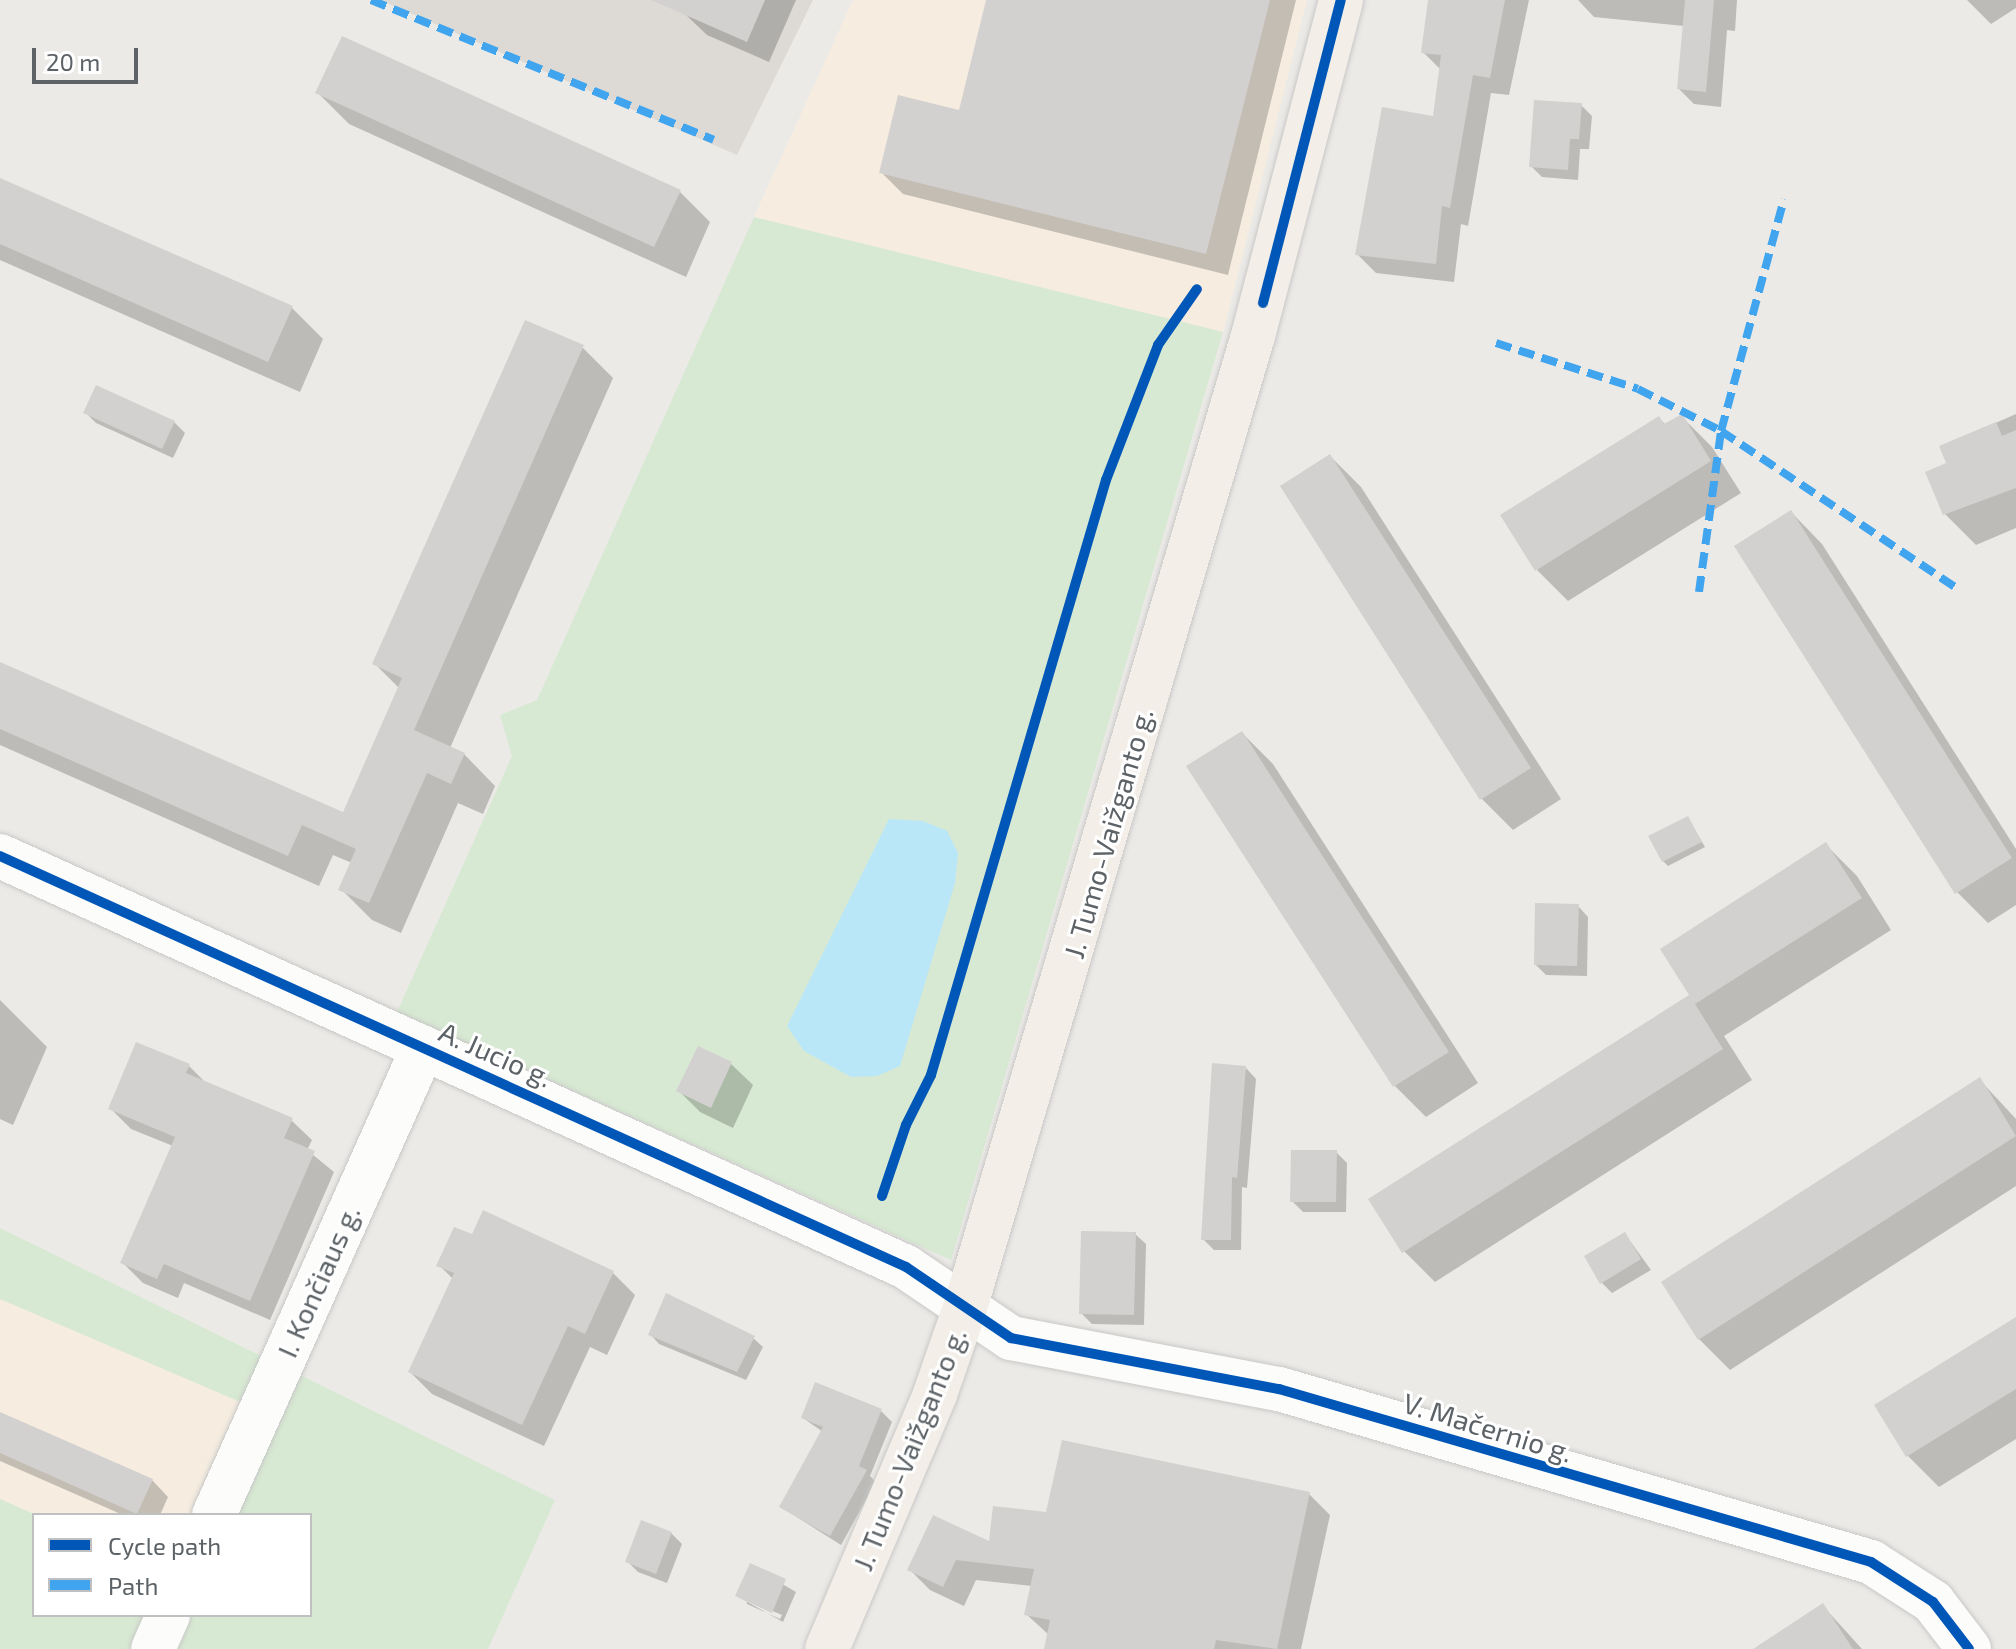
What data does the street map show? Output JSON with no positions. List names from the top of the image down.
{
  "streets": {
    "main road": ["J. Tumo-Vaižganto g."],
    "street": ["A. Jucio g.", "I. Končiaus g.", "V. Mačernio g."]
  },
  "crossings": [
    ["J. Tumo-Vaižganto g.", "A. Jucio g."],
    ["J. Tumo-Vaižganto g.", "V. Mačernio g."],
    ["A. Jucio g.", "I. Končiaus g."],
    ["A. Jucio g.", "V. Mačernio g."]
  ],
  "legend": ["Cycle path", "Path"],
  "scale_bar": "20 m"
}
